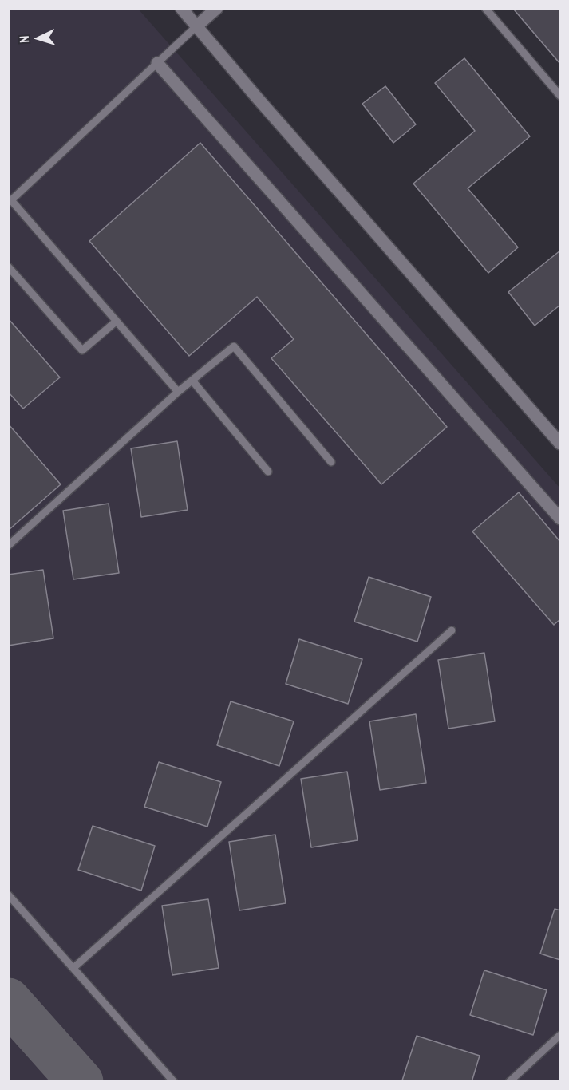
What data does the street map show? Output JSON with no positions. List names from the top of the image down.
{
  "north": "left"
}
